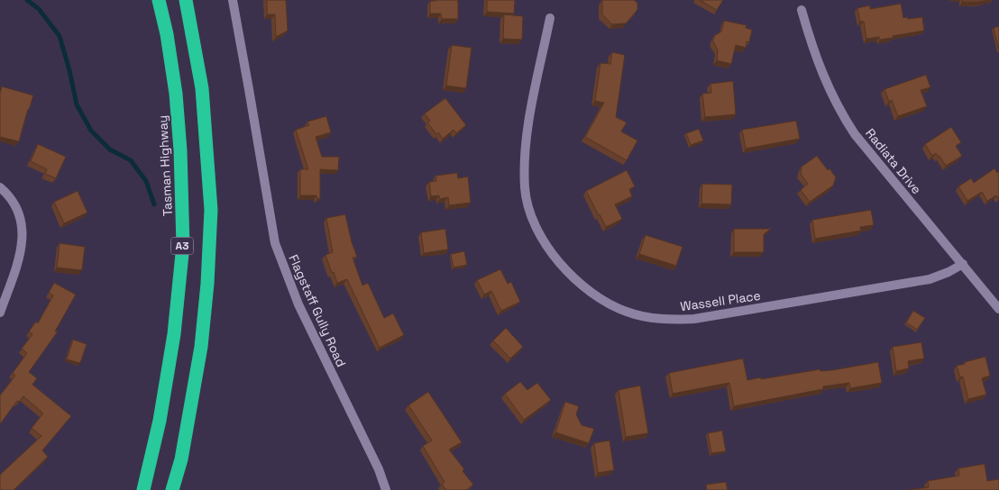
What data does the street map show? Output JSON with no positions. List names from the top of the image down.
{
  "streets": {
    "highway": ["Tasman Highway", "A3"],
    "street": ["Radiata Drive", "Wassell Place", "Flagstaff Gully Road"]
  },
  "crossings": [
    ["Radiata Drive", "Wassell Place"]
  ]
}
